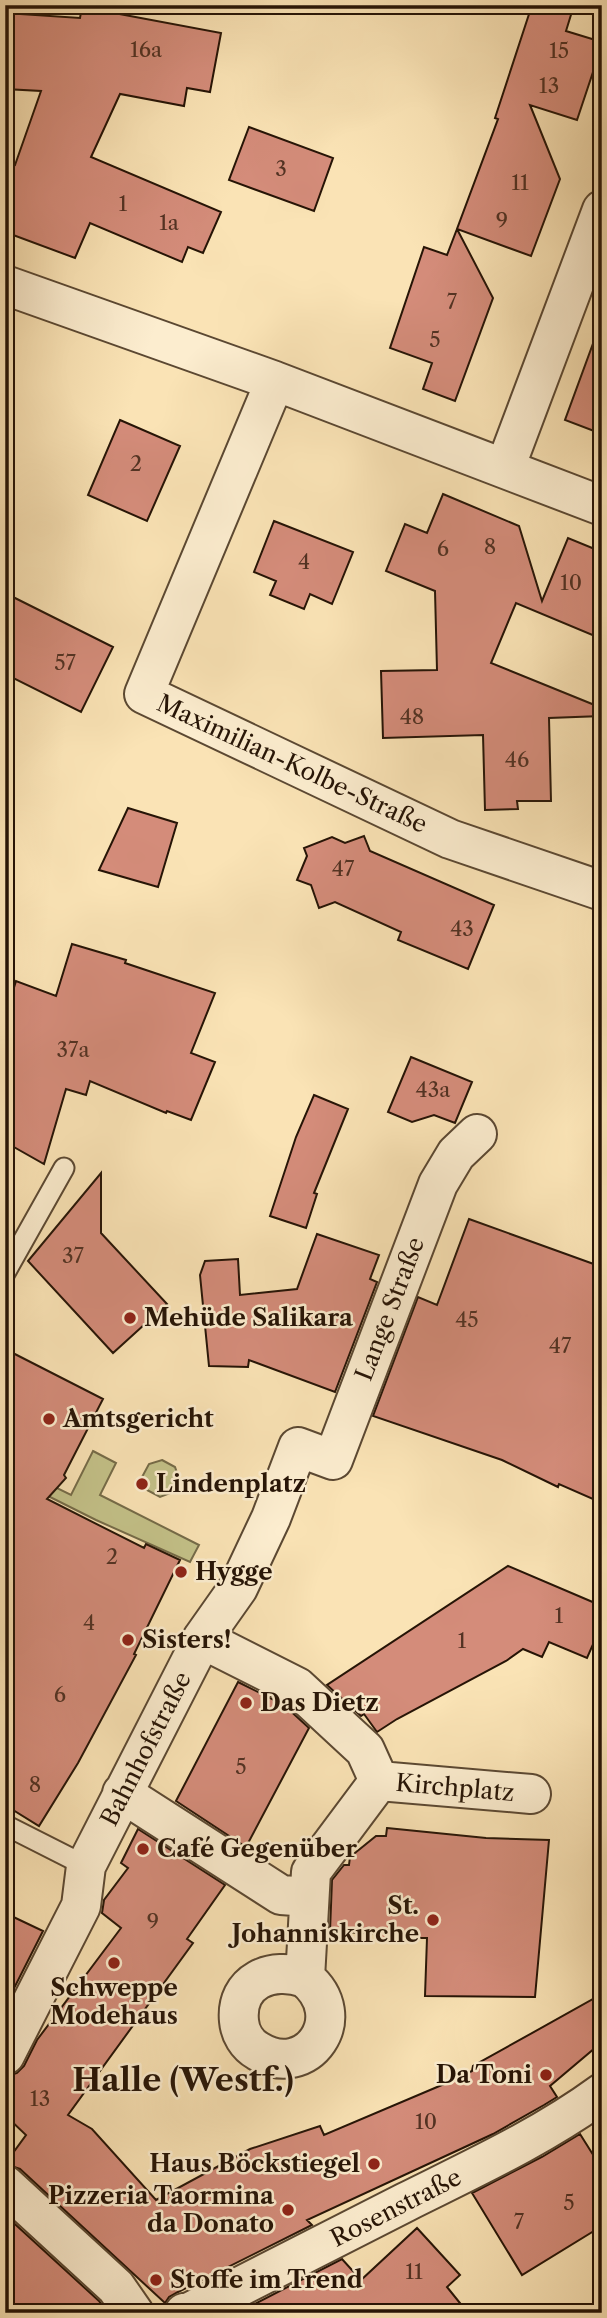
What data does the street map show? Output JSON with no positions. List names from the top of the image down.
{
  "streets": {
    "street": [
      "Maximilian-Kolbe-Straße",
      "Lange Straße",
      "Bahnhofstraße",
      "Kirchplatz",
      "Rosenstraße"
    ]
  },
  "crossings": [
    ["Lange Straße", "Bahnhofstraße"],
    ["Bahnhofstraße", "Kirchplatz"]
  ],
  "districts": ["Halle (Westf.)"],
  "places": [
    "Mehüde Salikara",
    "Amtsgericht",
    "Lindenplatz",
    "Hygge",
    "Sisters!",
    "Das Dietz",
    "Café Gegenüber",
    "St. Johanniskirche",
    "Schweppe Modehaus",
    "Da Toni",
    "Haus Böckstiegel",
    "Pizzeria Taormina da Donato",
    "Stoffe im Trend"
  ],
  "house_numbers": [
    "16a",
    "15",
    "13",
    "3",
    "11",
    "1",
    "9",
    "1a",
    "7",
    "5",
    "2",
    "8",
    "6",
    "4",
    "10",
    "57",
    "48",
    "46",
    "47",
    "43",
    "37a",
    "43a",
    "37",
    "45",
    "47",
    "2",
    "1",
    "4",
    "1",
    "6",
    "5",
    "8",
    "9",
    "13",
    "10",
    "5",
    "7",
    "11"
  ]
}
